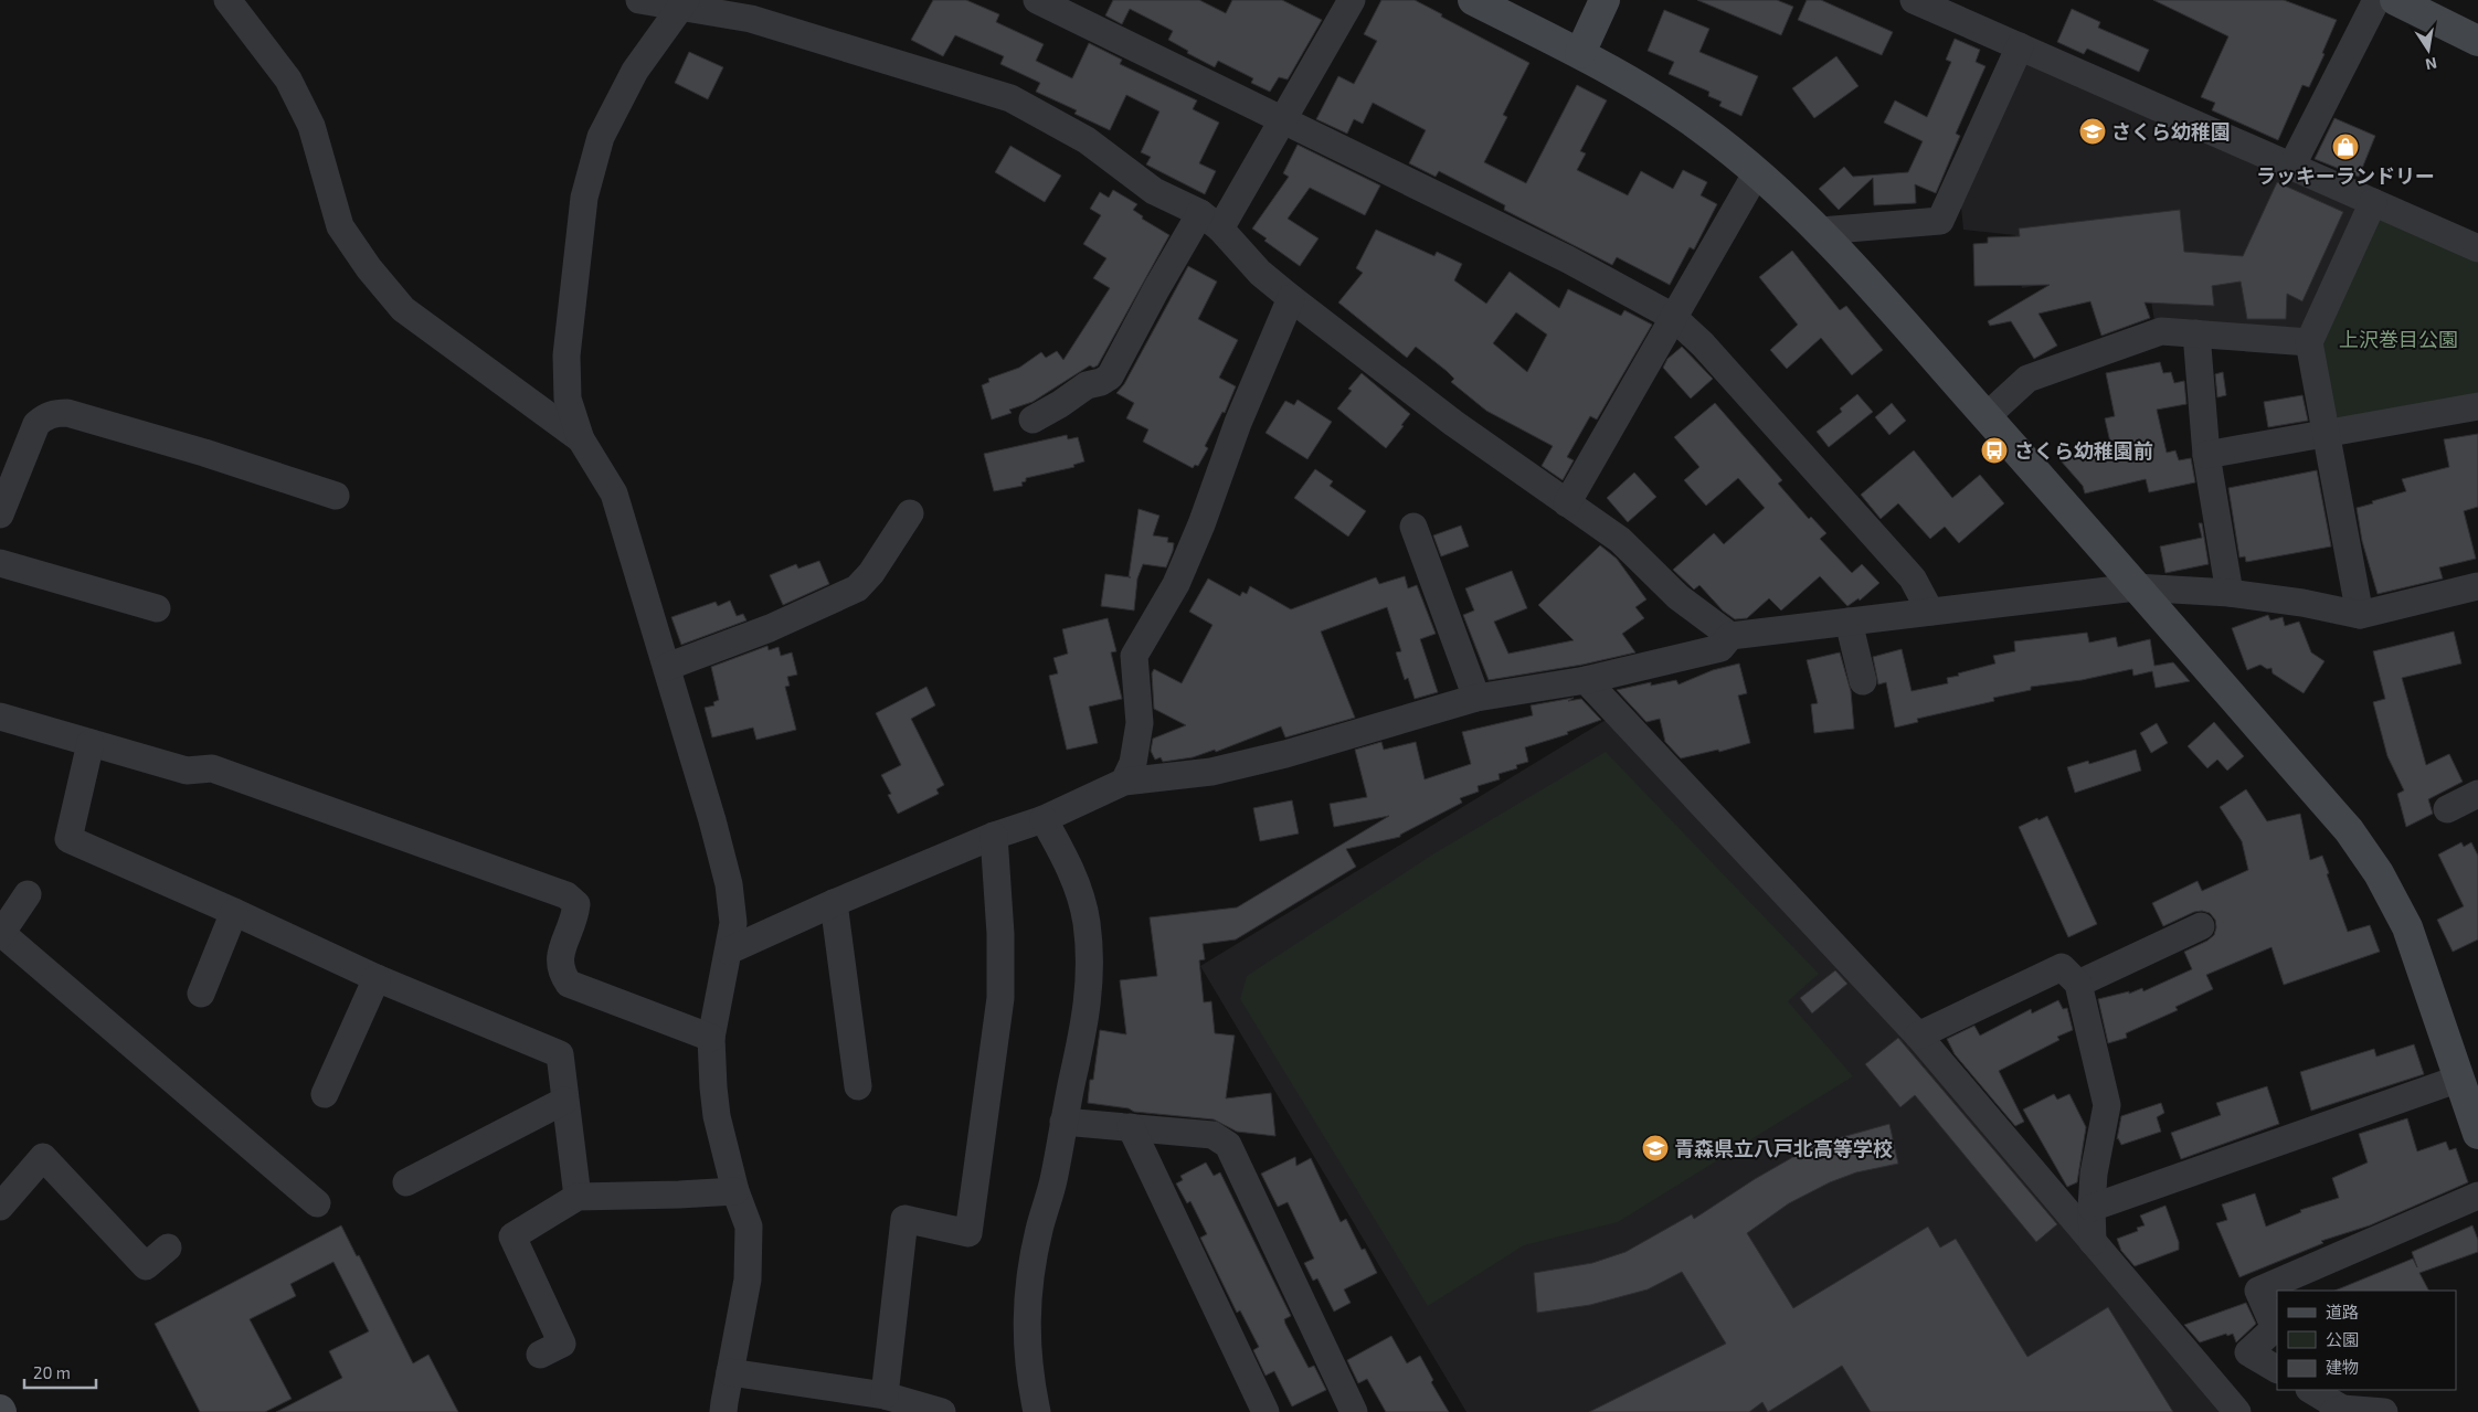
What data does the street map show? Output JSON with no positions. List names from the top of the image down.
{
  "parks": ["上沢巻目公園"],
  "places": {
    "school or university": ["さくら幼稚園", "青森県立八戸北高等学校"],
    "shop": ["ラッキーランドリー"],
    "bus stop": ["さくら幼稚園前"]
  },
  "legend": ["道路", "公園", "建物"],
  "scale_bar": "20 m",
  "north": "bottom"
}
